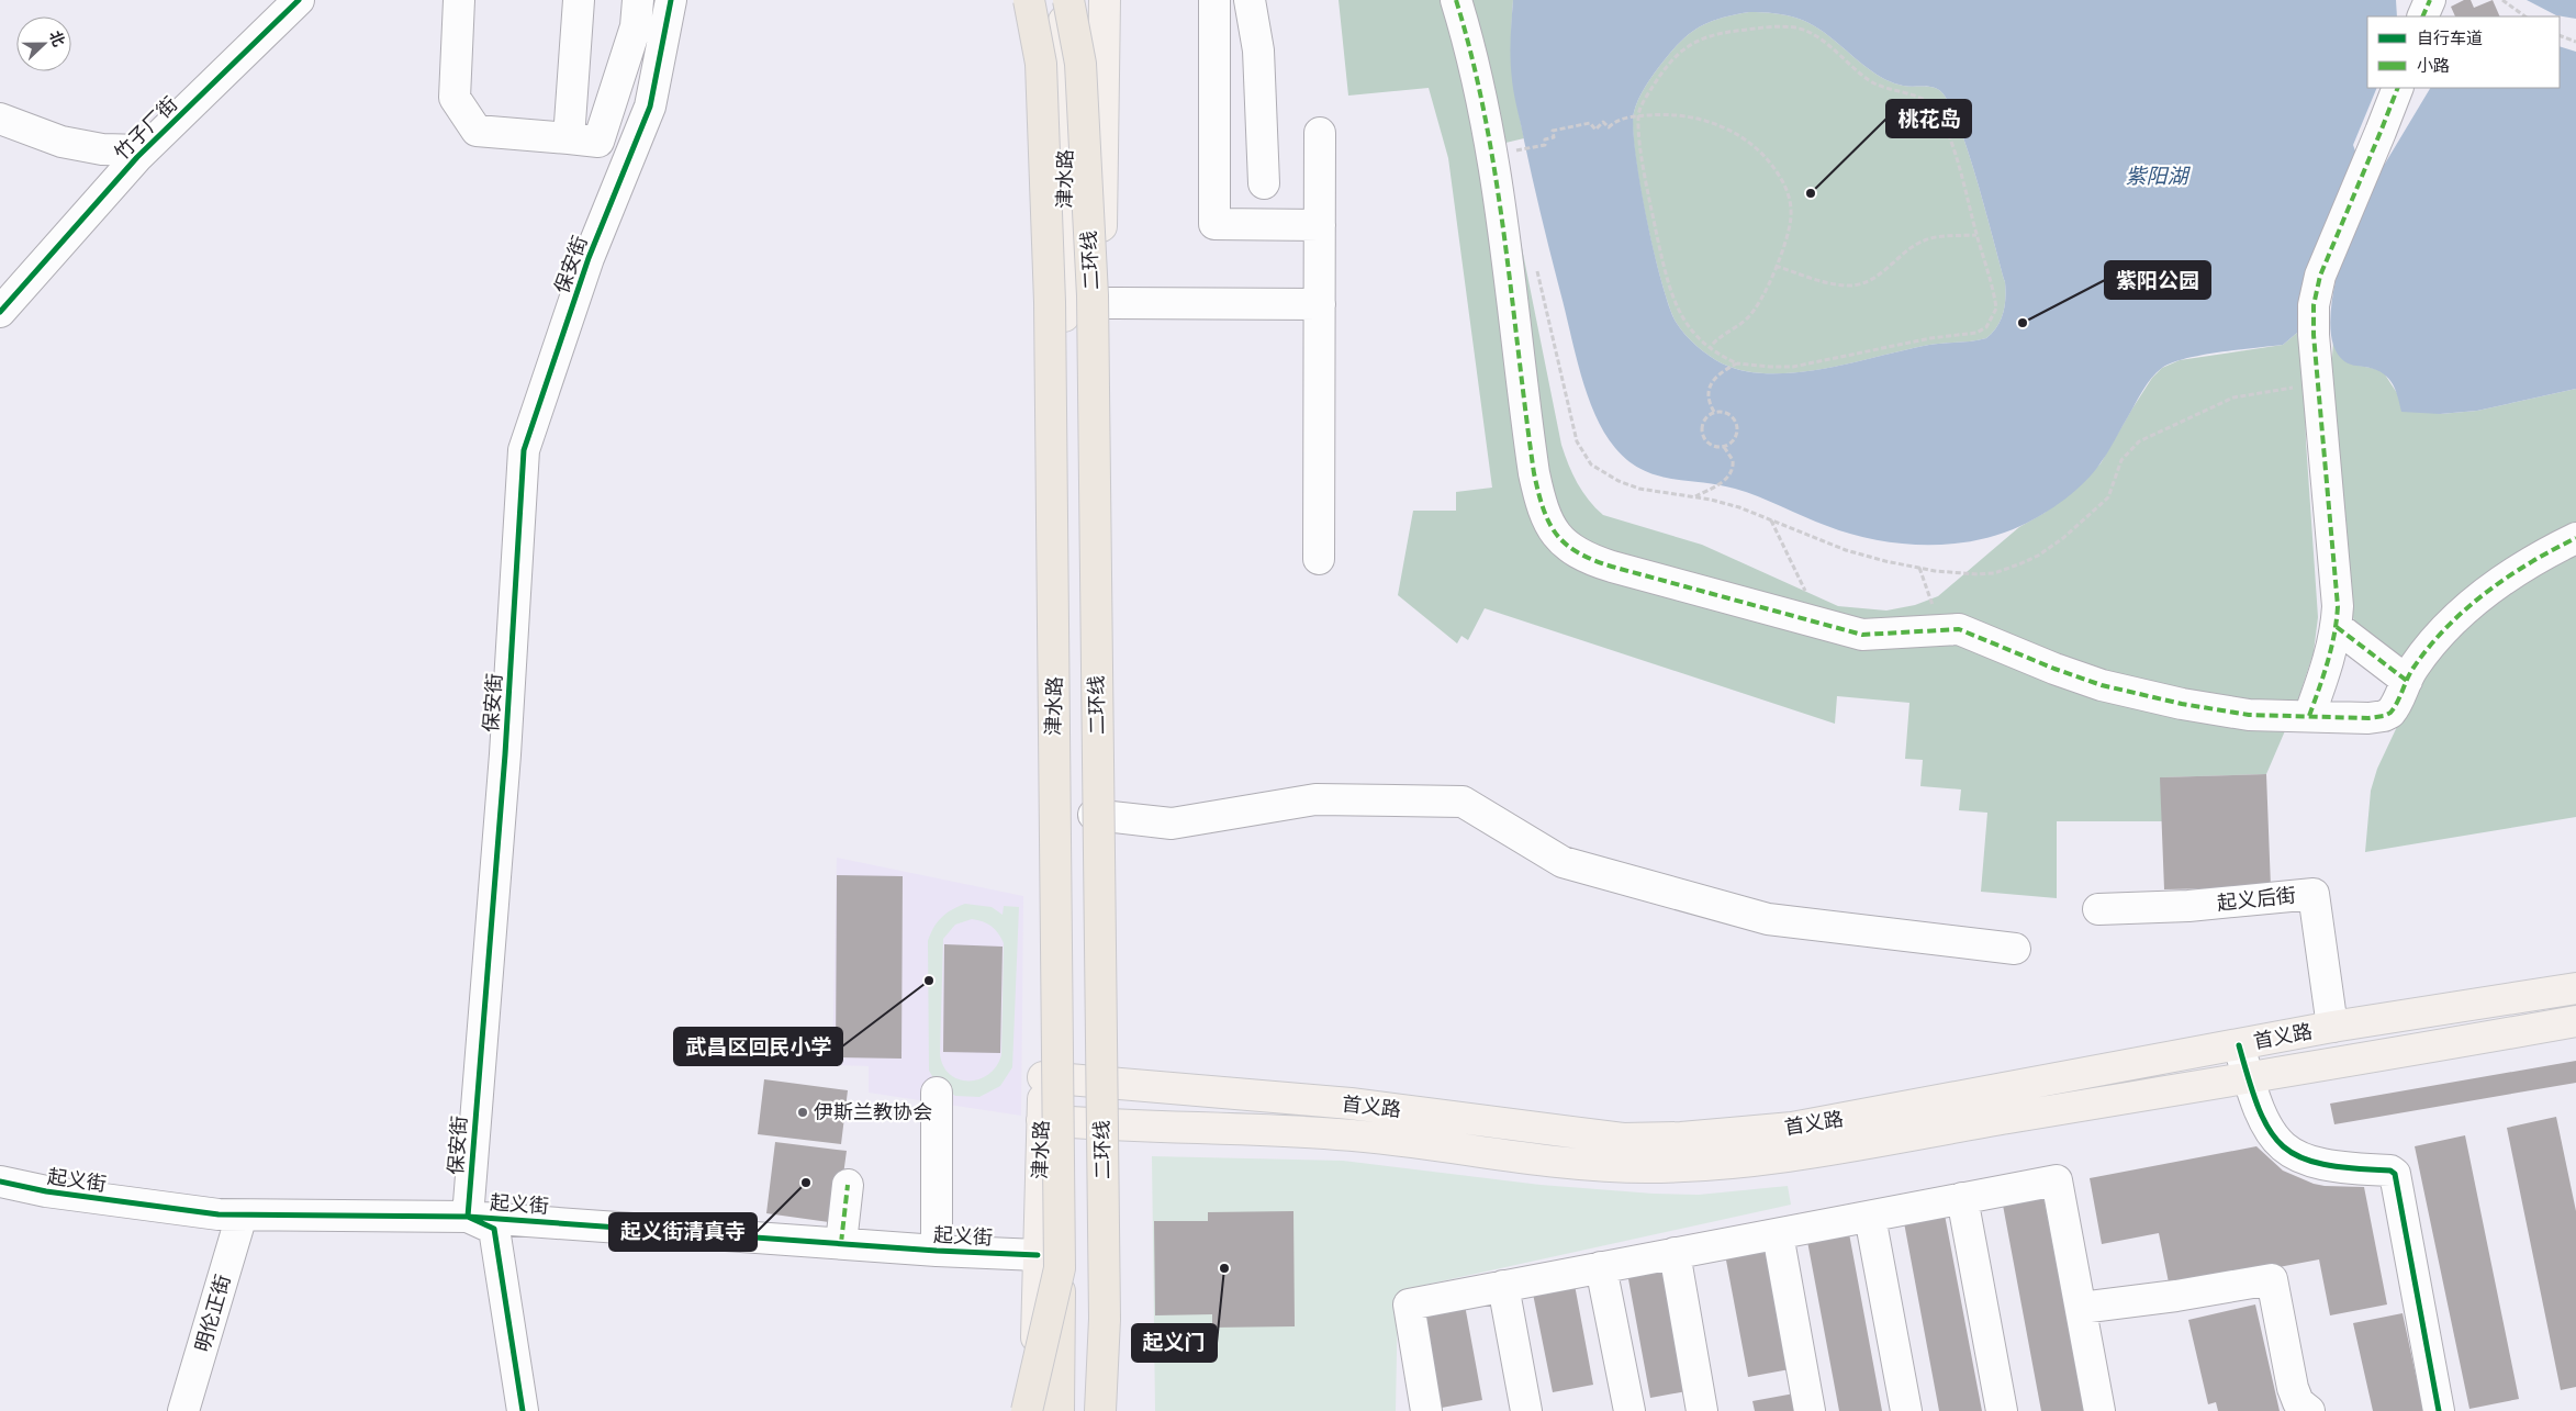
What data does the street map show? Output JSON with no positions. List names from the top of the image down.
{
  "streets": {
    "highway": ["二环线"],
    "main road": ["津水路", "首义路"],
    "street": [
      "竹子厂街",
      "保安街",
      "起义后街",
      "起义街",
      "明伦正街"
    ]
  },
  "crossings": [
    ["津水路", "首义路"],
    ["津水路", "起义街"],
    ["保安街", "起义街"],
    ["起义后街", "首义路"],
    ["起义街", "明伦正街"]
  ],
  "water": ["紫阳湖"],
  "places": [
    "桃花岛",
    "紫阳公园",
    "武昌区回民小学",
    "伊斯兰教协会",
    "起义街清真寺",
    "起义门"
  ],
  "legend": ["自行车道", "小路"],
  "north": "right"
}
